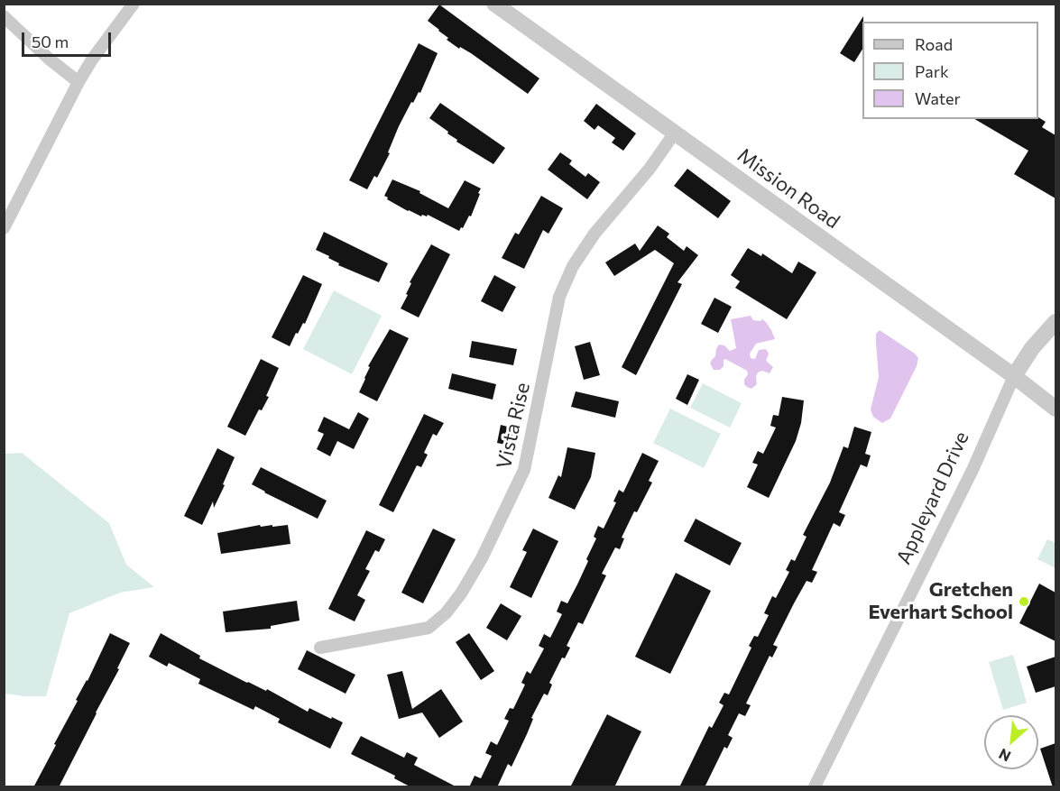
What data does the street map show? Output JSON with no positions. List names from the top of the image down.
{
  "streets": {
    "street": ["Mission Road", "Vista Rise", "Appleyard Drive"]
  },
  "crossings": [
    ["Mission Road", "Vista Rise"],
    ["Mission Road", "Appleyard Drive"]
  ],
  "places": ["Gretchen Everhart School"],
  "legend": ["Road", "Park", "Water"],
  "scale_bar": "50 m",
  "north": "bottom left"
}
